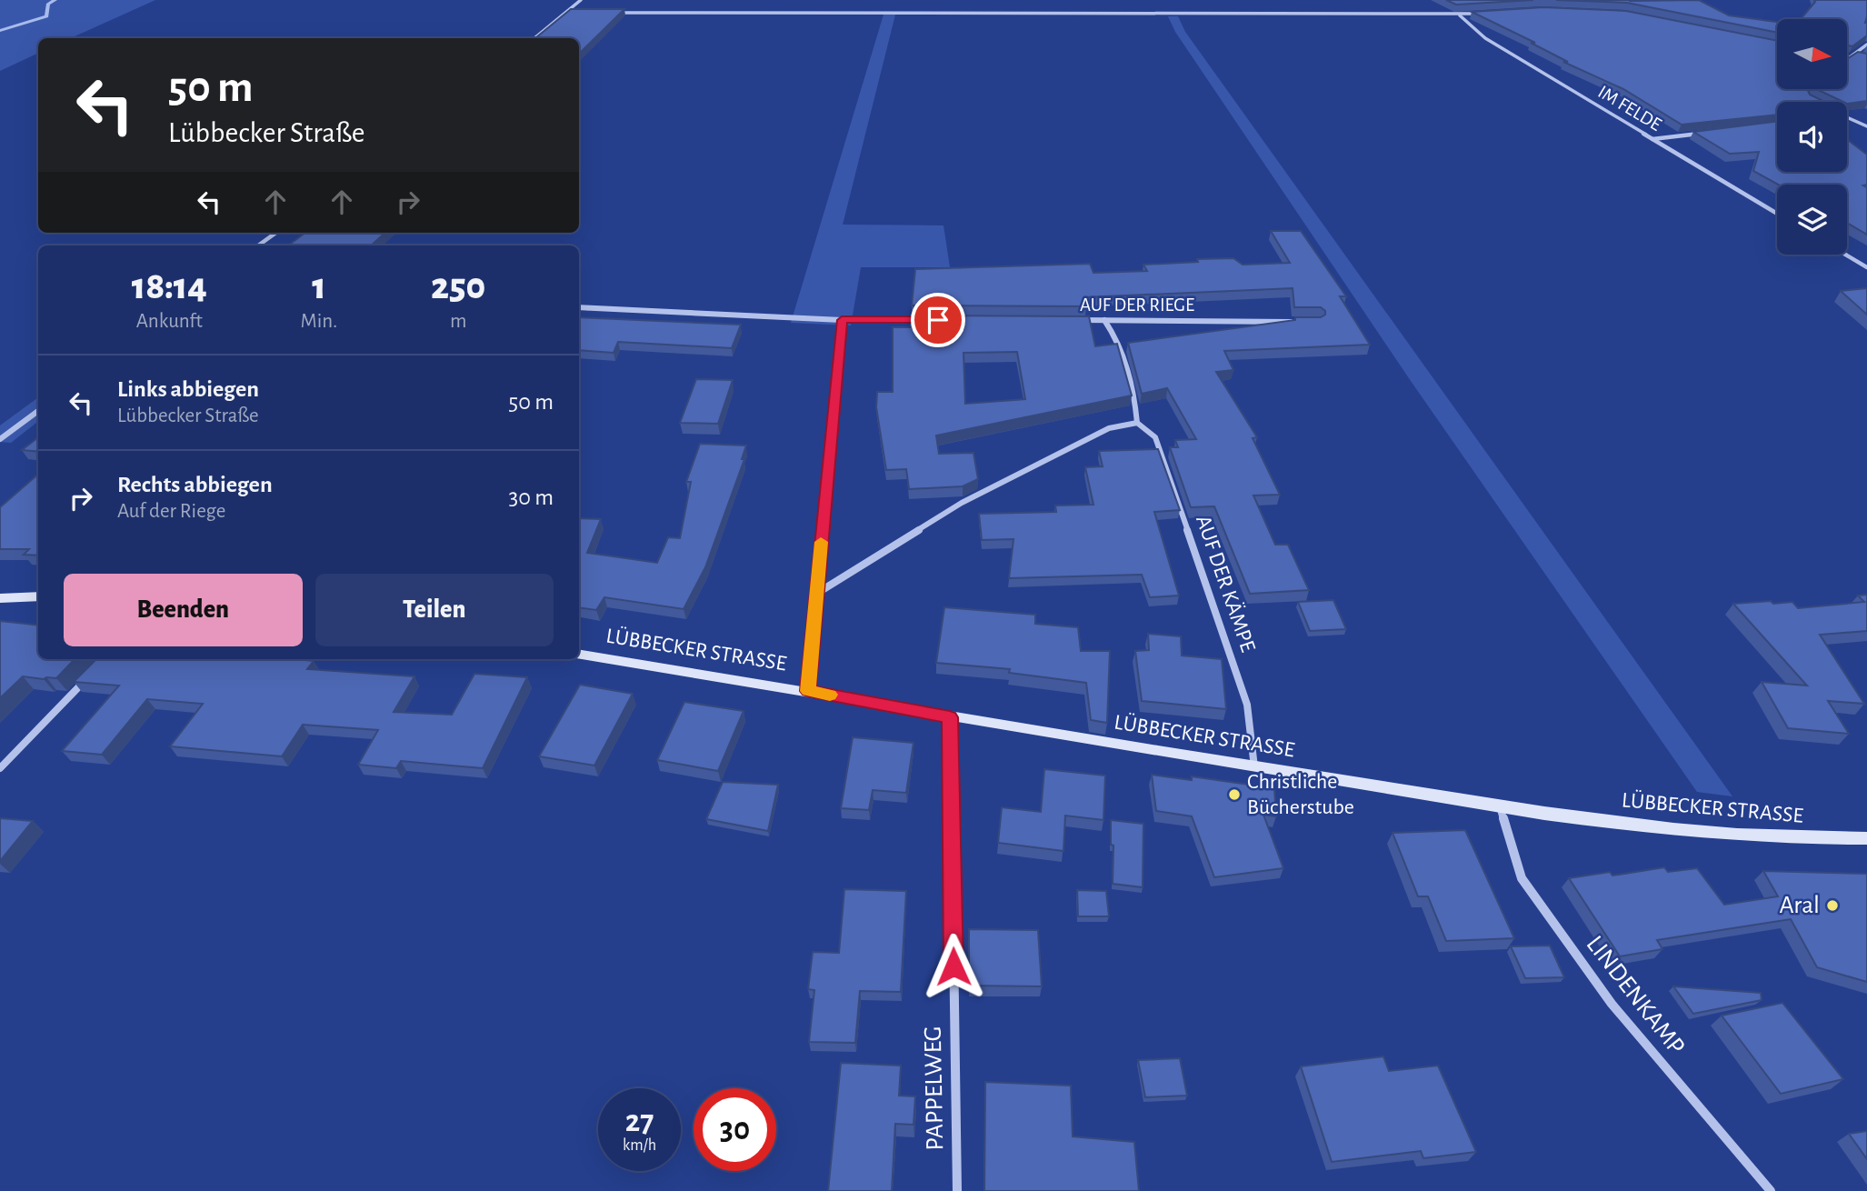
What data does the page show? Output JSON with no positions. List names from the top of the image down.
{
  "streets": {
    "main road": ["LÜBBECKER STRASSE"],
    "street": [
      "IM FELDE",
      "AUF DER RIEGE",
      "AUF DER KÄMPE",
      "LINDENKAMP",
      "PAPPELWEG"
    ]
  },
  "crossings": [
    ["AUF DER KÄMPE", "LÜBBECKER STRASSE"],
    ["LÜBBECKER STRASSE", "LINDENKAMP"],
    ["LÜBBECKER STRASSE", "PAPPELWEG"]
  ],
  "places": ["Christliche Bücherstube", "Aral"],
  "north": "right",
  "page": {
    "turn": ["50 m", "Lübbecker Straße"],
    "eta": [
      "18:14",
      "Ankunft",
      "1",
      "Min.",
      "250",
      "m"
    ],
    "list": [
      {
        "name": "Links abbiegen",
        "note": "Lübbecker Straße",
        "value": "50 m"
      },
      {
        "name": "Rechts abbiegen",
        "note": "Auf der Riege",
        "value": "30 m"
      }
    ],
    "buttons": ["Beenden", "Teilen"],
    "speed": "27 km/h",
    "limit": "30"
  }
}
